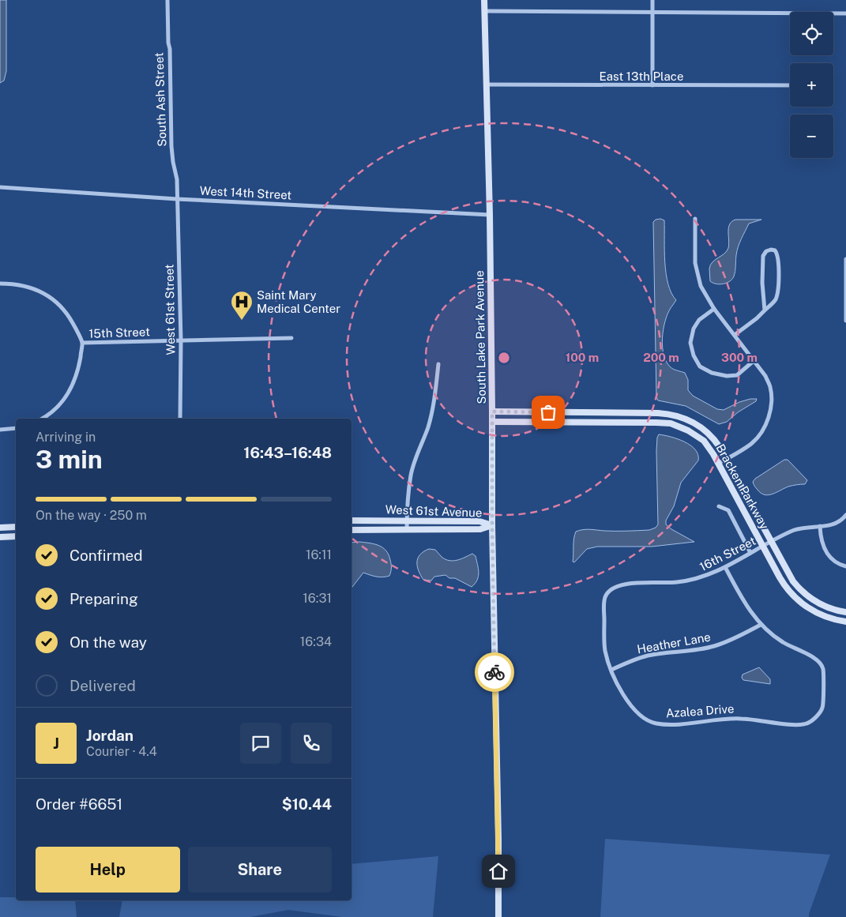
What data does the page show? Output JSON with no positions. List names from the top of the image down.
{
  "streets": {
    "main road": ["South Lake Park Avenue", "Bracken Parkway", "West 61st Avenue"],
    "street": [
      "East 13th Place",
      "South Ash Street",
      "West 14th Street",
      "West 61st Street",
      "15th Street",
      "16th Street",
      "Heather Lane",
      "Azalea Drive"
    ]
  },
  "crossings": [
    ["East 13th Place", "South Lake Park Avenue"],
    ["South Ash Street", "West 14th Street"],
    ["South Ash Street", "West 61st Street"],
    ["West 14th Street", "West 61st Street"],
    ["West 14th Street", "South Lake Park Avenue"],
    ["West 61st Street", "15th Street"],
    ["South Lake Park Avenue", "Bracken Parkway"],
    ["South Lake Park Avenue", "West 61st Avenue"],
    ["Bracken Parkway", "16th Street"],
    ["16th Street", "Heather Lane"],
    ["16th Street", "Azalea Drive"],
    ["Heather Lane", "Azalea Drive"]
  ],
  "places": {
    "hospital": ["Saint Mary Medical Center"]
  },
  "page": {
    "map_buttons": ["+", "−"],
    "heading": ["3 min", "Arriving in", "16:43–16:48"],
    "panel": [
      "Jordan",
      "Courier · 4.4",
      "Order #6651",
      "$10.44"
    ],
    "bar": "On the way · 250 m",
    "list": [
      ["Confirmed", "16:11"],
      ["Preparing", "16:31"],
      ["On the way", "16:34"],
      "Delivered"
    ],
    "round": "J",
    "buttons": ["Help", "Share"]
  },
  "rings": ["100 m", "200 m", "300 m"]
}
